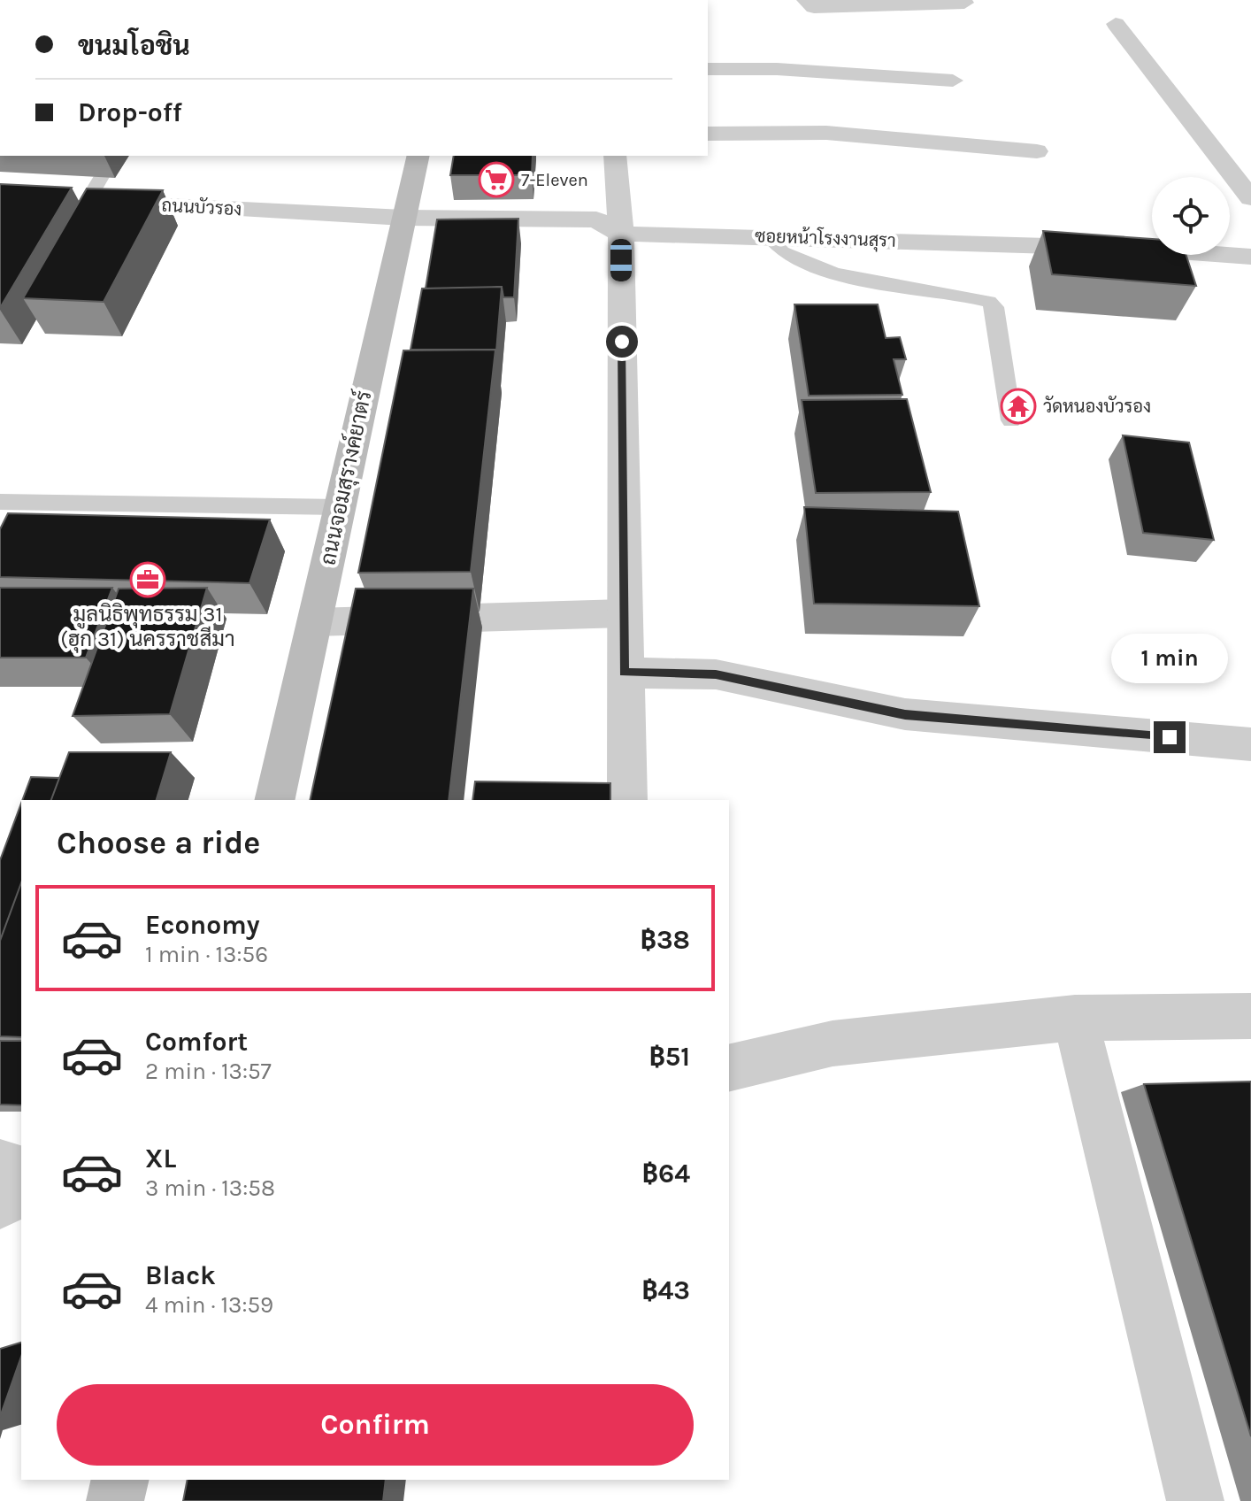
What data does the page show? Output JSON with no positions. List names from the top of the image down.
{
  "streets": {
    "main road": ["ถนนจอมสุรางค์ยาตร์"],
    "street": ["ถนนบัวรอง", "ซอยหน้าโรงงานสุรา"]
  },
  "crossings": [
    ["ถนนบัวรอง", "ซอยหน้าโรงงานสุรา"],
    ["ถนนบัวรอง", "ถนนจอมสุรางค์ยาตร์"],
    ["ซอยหน้าโรงงานสุรา", "ถนนจอมสุรางค์ยาตร์"]
  ],
  "places": {
    "supermarket": ["7-Eleven"],
    "temple": ["วัดหนองบัวรอง"],
    "office": ["มูลนิธิพุทธรรม 31 (ฮุก 31) นครราชสีมา"]
  },
  "page": {
    "banner": ["ขนมโอชิน", "Drop-off"],
    "bubble": "1 min",
    "heading": "Choose a ride",
    "list": [
      {
        "name": "Economy",
        "note": "1 min · 13:56",
        "value": "฿38"
      },
      {
        "name": "Comfort",
        "note": "2 min · 13:57",
        "value": "฿51"
      },
      {
        "name": "XL",
        "note": "3 min · 13:58",
        "value": "฿64"
      },
      {
        "name": "Black",
        "note": "4 min · 13:59",
        "value": "฿43"
      }
    ],
    "buttons": "Confirm"
  }
}
